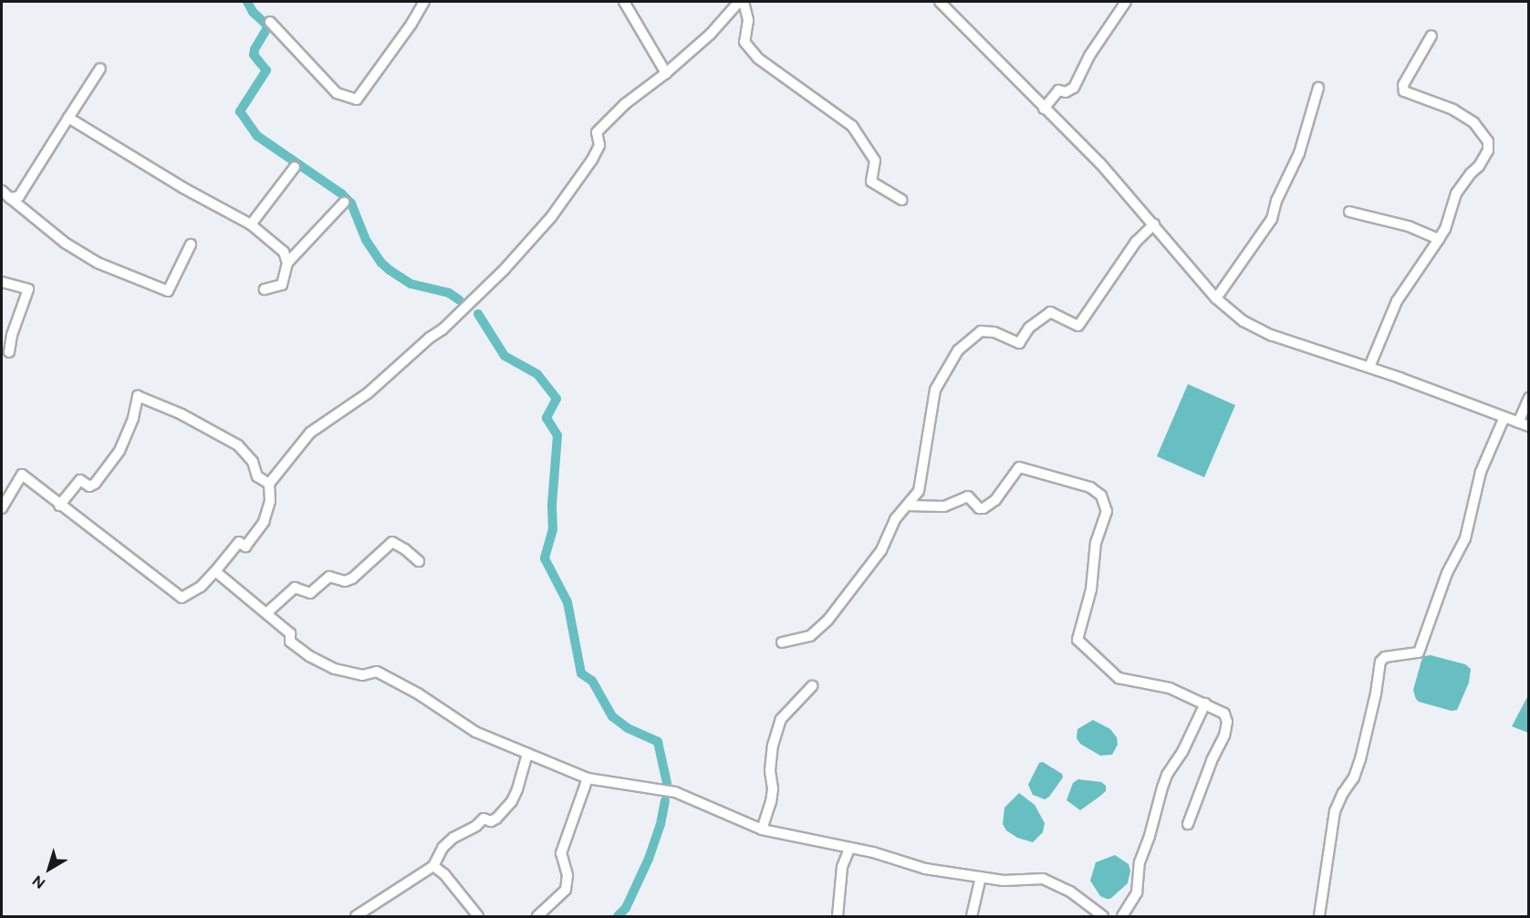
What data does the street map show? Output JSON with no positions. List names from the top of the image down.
{
  "north": "bottom left"
}
